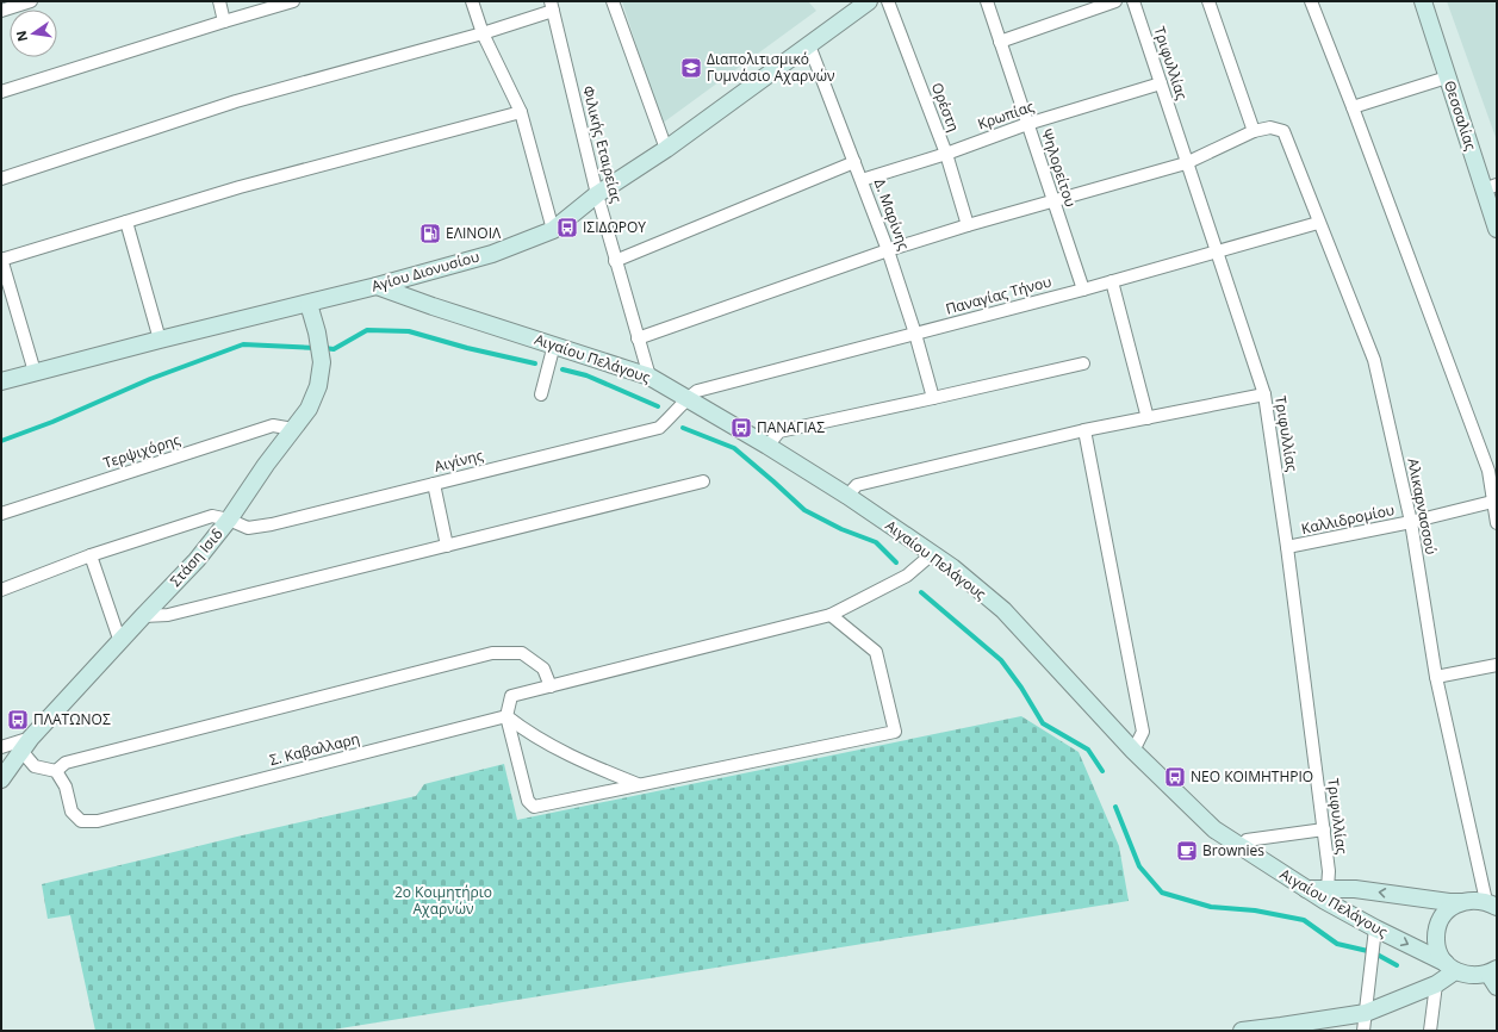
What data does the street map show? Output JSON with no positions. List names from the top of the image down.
{
  "streets": {
    "street": [
      "Τριφυλλίας",
      "Ορέστη",
      "Κρωπίας",
      "Θεσσαλίας",
      "Φιλικής Εταιρείας",
      "Ψηλορείτου",
      "Δ. Μαρίνης",
      "Αγίου Διονυσίου",
      "Παναγίας Τήνου",
      "Αιγαίου Πελάγους",
      "Τερψιχόρης",
      "Αιγίνης",
      "Αλικαρνασσού",
      "Καλλιδρομίου",
      "Στάση Ισιδ",
      "Σ. Καβαλλαρη"
    ]
  },
  "crossings": [
    ["Τριφυλλίας", "Κρωπίας"],
    ["Τριφυλλίας", "Παναγίας Τήνου"],
    ["Τριφυλλίας", "Καλλιδρομίου"],
    ["Ορέστη", "Κρωπίας"],
    ["Κρωπίας", "Ψηλορείτου"],
    ["Κρωπίας", "Δ. Μαρίνης"],
    ["Φιλικής Εταιρείας", "Αγίου Διονυσίου"],
    ["Φιλικής Εταιρείας", "Αιγαίου Πελάγους"],
    ["Ψηλορείτου", "Παναγίας Τήνου"],
    ["Δ. Μαρίνης", "Αγίου Διονυσίου"],
    ["Δ. Μαρίνης", "Παναγίας Τήνου"],
    ["Αγίου Διονυσίου", "Αιγαίου Πελάγους"],
    ["Αγίου Διονυσίου", "Στάση Ισιδ"],
    ["Παναγίας Τήνου", "Αιγαίου Πελάγους"],
    ["Παναγίας Τήνου", "Αιγίνης"],
    ["Παναγίας Τήνου", "Αλικαρνασσού"],
    ["Αιγαίου Πελάγους", "Αιγίνης"],
    ["Τερψιχόρης", "Στάση Ισιδ"],
    ["Αιγίνης", "Στάση Ισιδ"],
    ["Αλικαρνασσού", "Καλλιδρομίου"]
  ],
  "parks": ["2ο Κοιμητήριο Αχαρνών"],
  "places": {
    "school or university": ["Διαπολιτισμικό Γυμνάσιο Αχαρνών"],
    "bus stop": [
      "ΙΣΙΔΩΡΟΥ",
      "ΠΑΝΑΓΙΑΣ",
      "ΠΛΑΤΩΝΟΣ",
      "ΝΕΟ ΚΟΙΜΗΤΗΡΙΟ"
    ],
    "fuel station": ["ΕΛΙΝΟΙΛ"],
    "cafe": ["Brownies"]
  },
  "north": "left"
}
